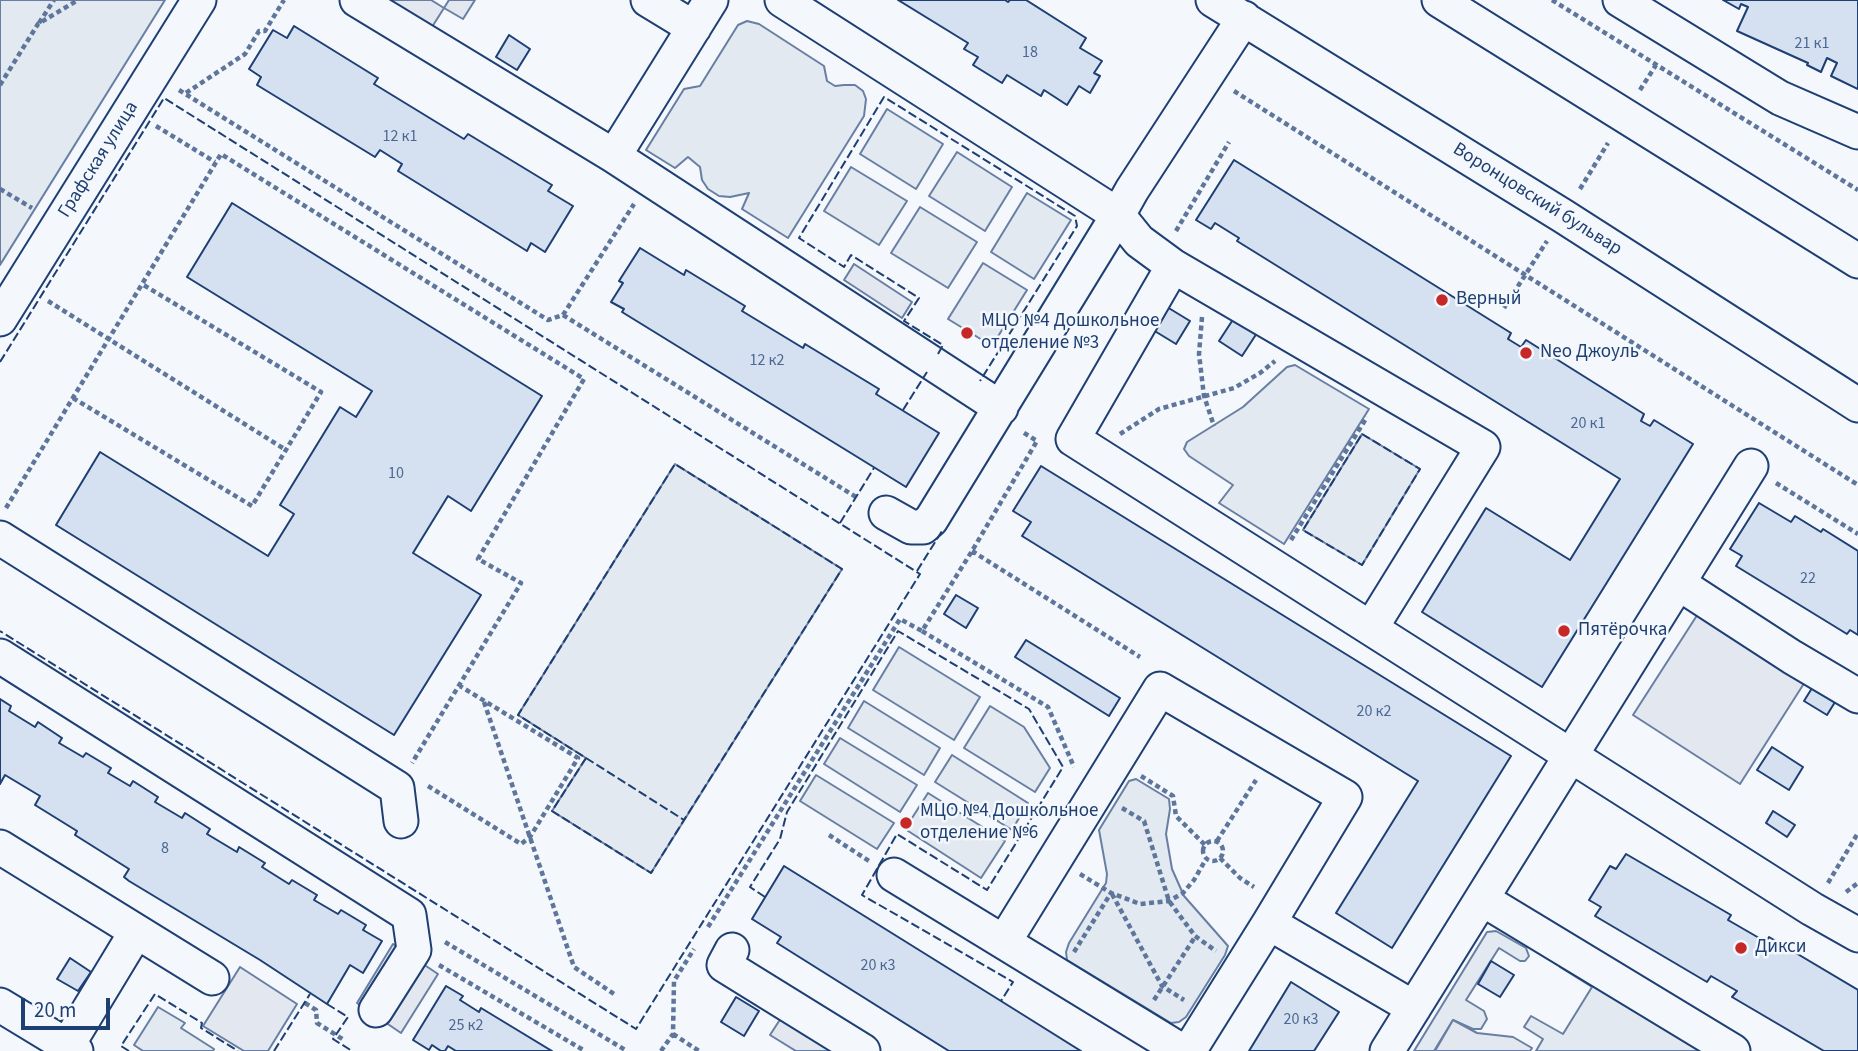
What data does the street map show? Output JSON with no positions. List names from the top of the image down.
{
  "streets": {
    "street": ["Графская улица", "Воронцовский бульвар"]
  },
  "places": [
    "Верный",
    "МЦО №4 Дошкольное отделение №3",
    "Neo Джоуль",
    "Пятёрочка",
    "МЦО №4 Дошкольное отделение №6",
    "Дикси"
  ],
  "house_numbers": [
    "21 к1",
    "18",
    "12 к1",
    "12 к2",
    "20 к1",
    "10",
    "22",
    "20 к2",
    "8",
    "20 к3",
    "20 к3",
    "25 к2"
  ],
  "scale_bar": "20 m"
}
